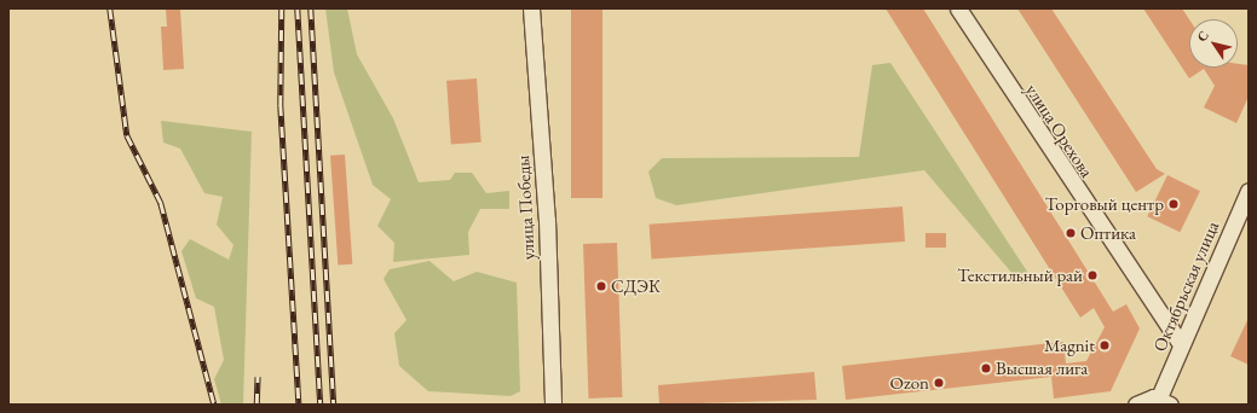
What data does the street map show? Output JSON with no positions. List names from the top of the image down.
{
  "streets": {
    "street": ["улица Орехова", "улица Победы", "Октябрьская улица"]
  },
  "crossings": [
    ["улица Орехова", "Октябрьская улица"]
  ],
  "places": [
    "Торговый центр",
    "Оптика",
    "Текстильный рай",
    "СДЭК",
    "Magnit",
    "Высшая лига",
    "Ozon"
  ],
  "north": "top left"
}
